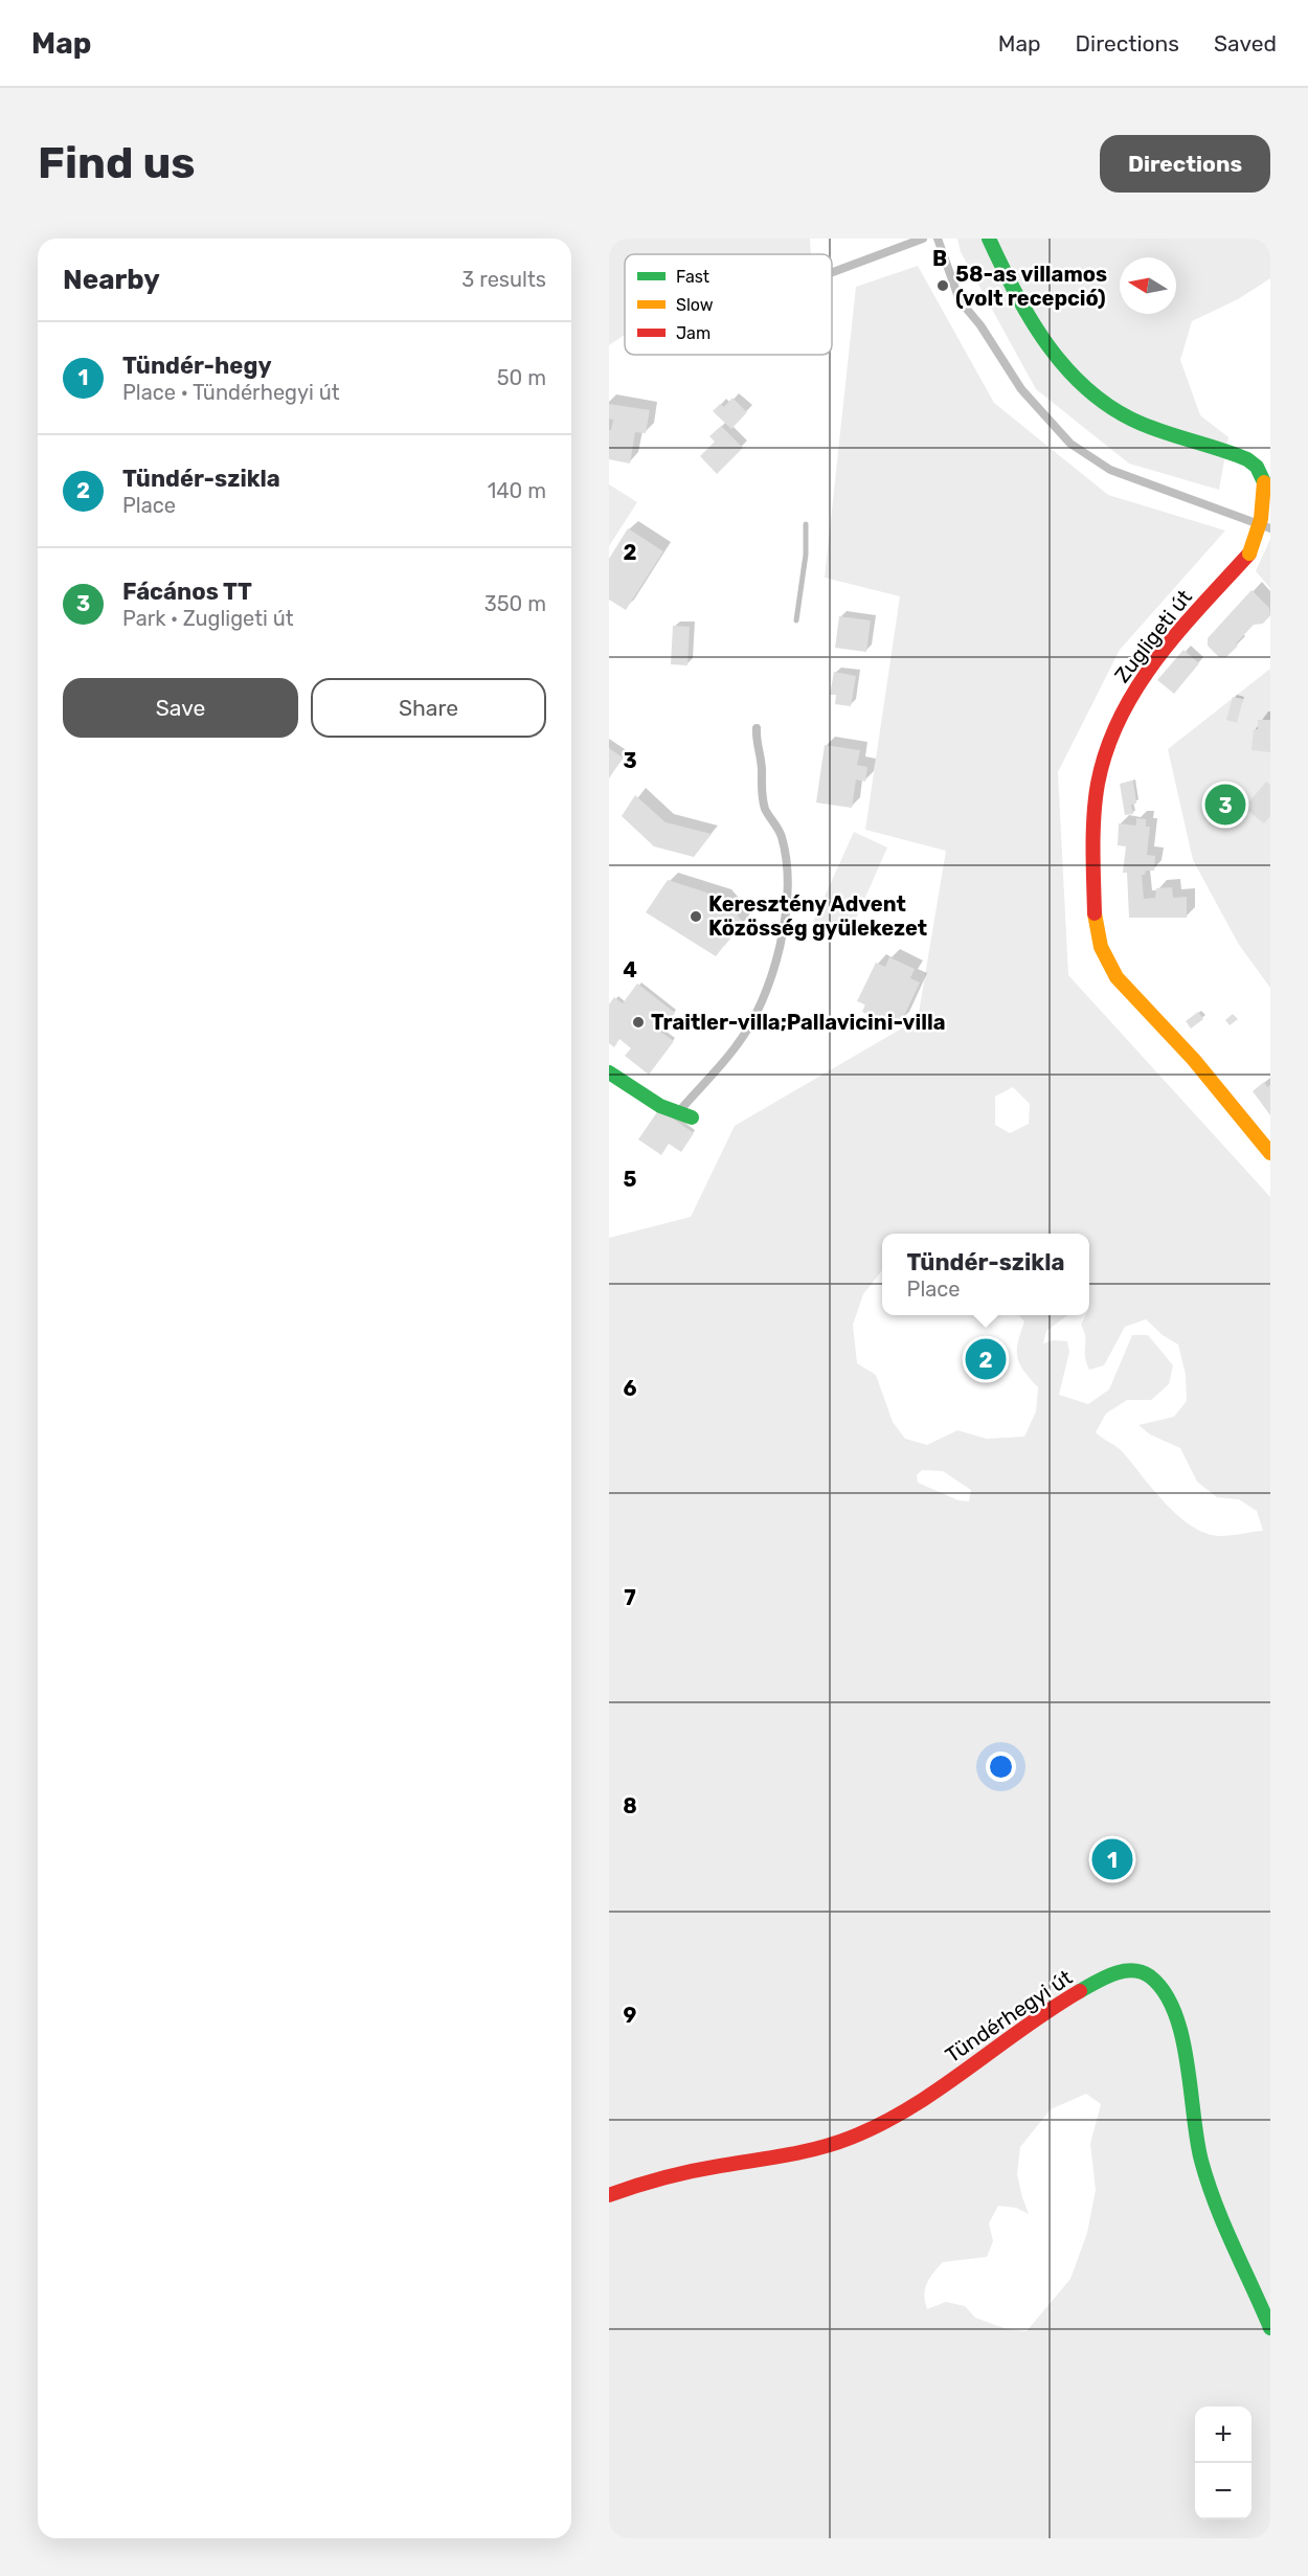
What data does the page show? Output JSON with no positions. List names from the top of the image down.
{
  "streets": {
    "street": ["Zugligeti út", "Tündérhegyi út"]
  },
  "places": ["58-as villamos (volt recepció)", "Keresztény Advent Közösség gyülekezet", "Traitler-villa;Pallavicini-villa"],
  "legend": ["Fast", "Slow", "Jam"],
  "north": "left",
  "page": {
    "header": "Map",
    "nav": ["Map", "Directions", "Saved"],
    "buttons": [
      "Directions",
      ["Save", "Share"]
    ],
    "title": "Find us",
    "heading": ["Nearby", "3 results"],
    "list": [
      {
        "mark": "1",
        "name": "Tündér-hegy",
        "note": "Place · Tündérhegyi út",
        "value": "50 m"
      },
      {
        "mark": "2",
        "name": "Tündér-szikla",
        "note": "Place",
        "value": "140 m"
      },
      {
        "mark": "3",
        "name": "Fácános TT",
        "note": "Park · Zugligeti út",
        "value": "350 m"
      }
    ],
    "pins": ["3", "2", "1"],
    "popup": ["Tündér-szikla", "Place"],
    "map_buttons": ["+", "−"]
  },
  "grid": {
    "columns": ["B"],
    "rows": [
      "2",
      "3",
      "4",
      "5",
      "6",
      "7",
      "8",
      "9"
    ]
  }
}
